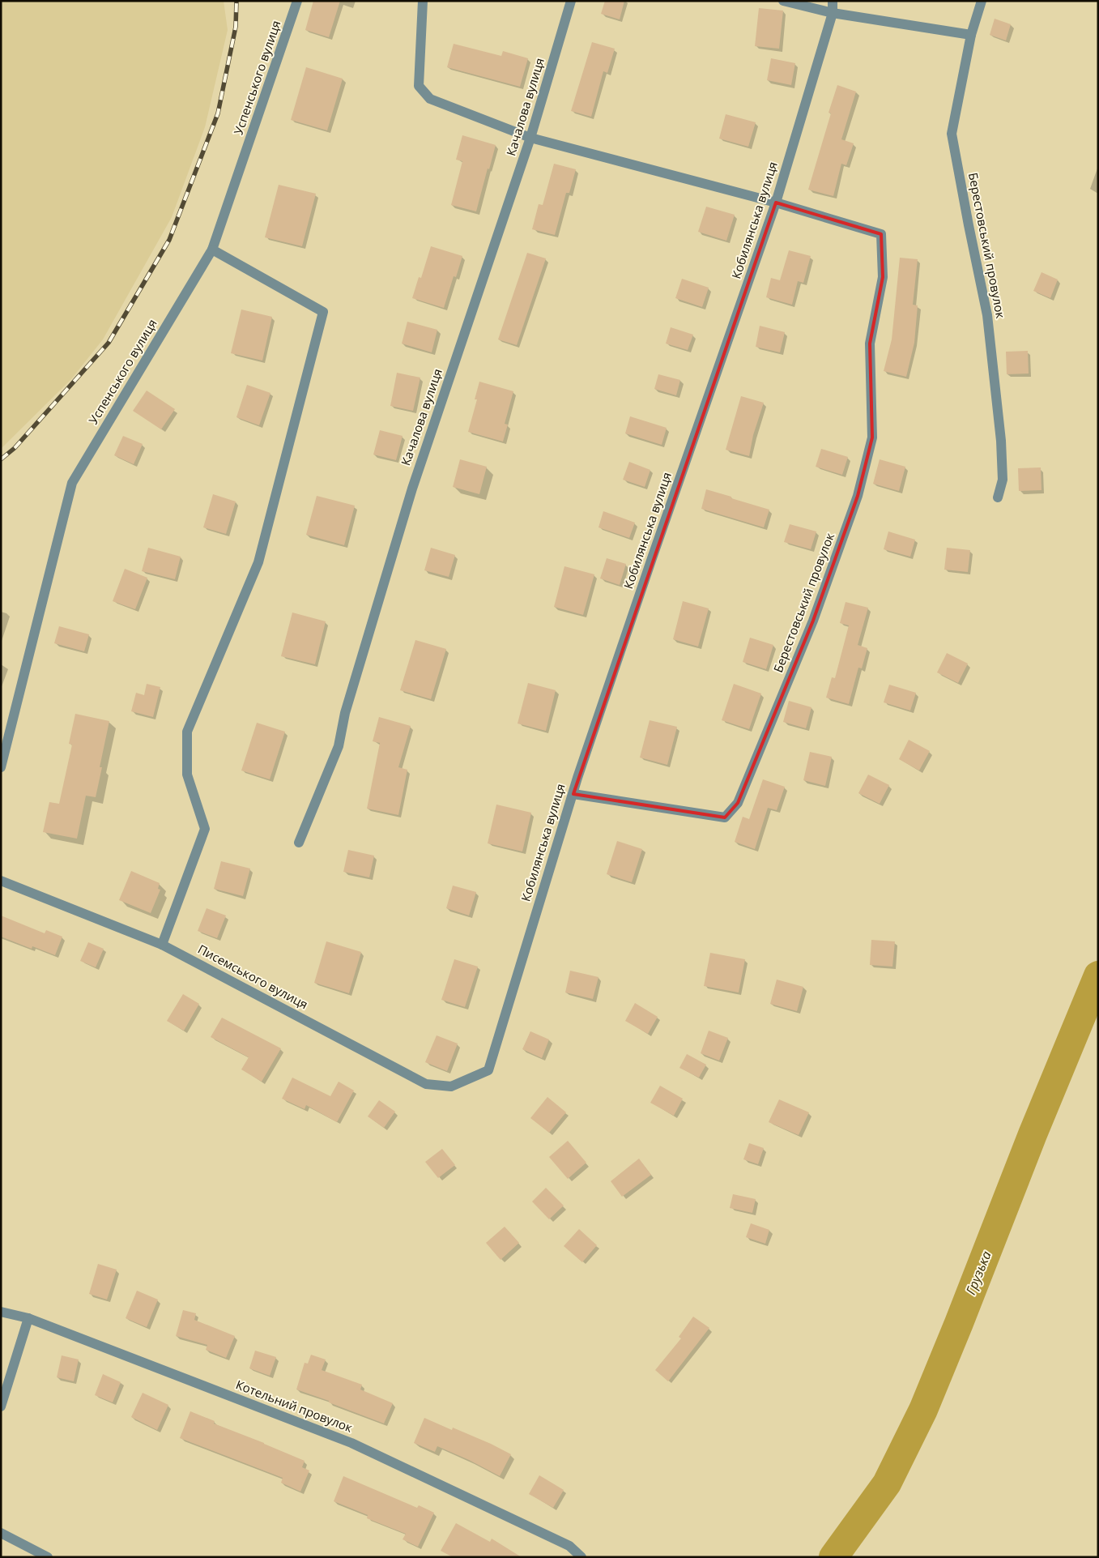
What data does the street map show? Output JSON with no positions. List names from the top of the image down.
{
  "streets": {
    "street": [
      "Успенського вулиця",
      "Качалова вулиця",
      "Кобилянська вулиця",
      "Берестовський провулок",
      "Писемського вулиця",
      "Котельний провулок"
    ]
  },
  "crossings": [
    ["Кобилянська вулиця", "Берестовський провулок"],
    ["Кобилянська вулиця", "Писемського вулиця"]
  ],
  "water": ["Грузька"]
}
